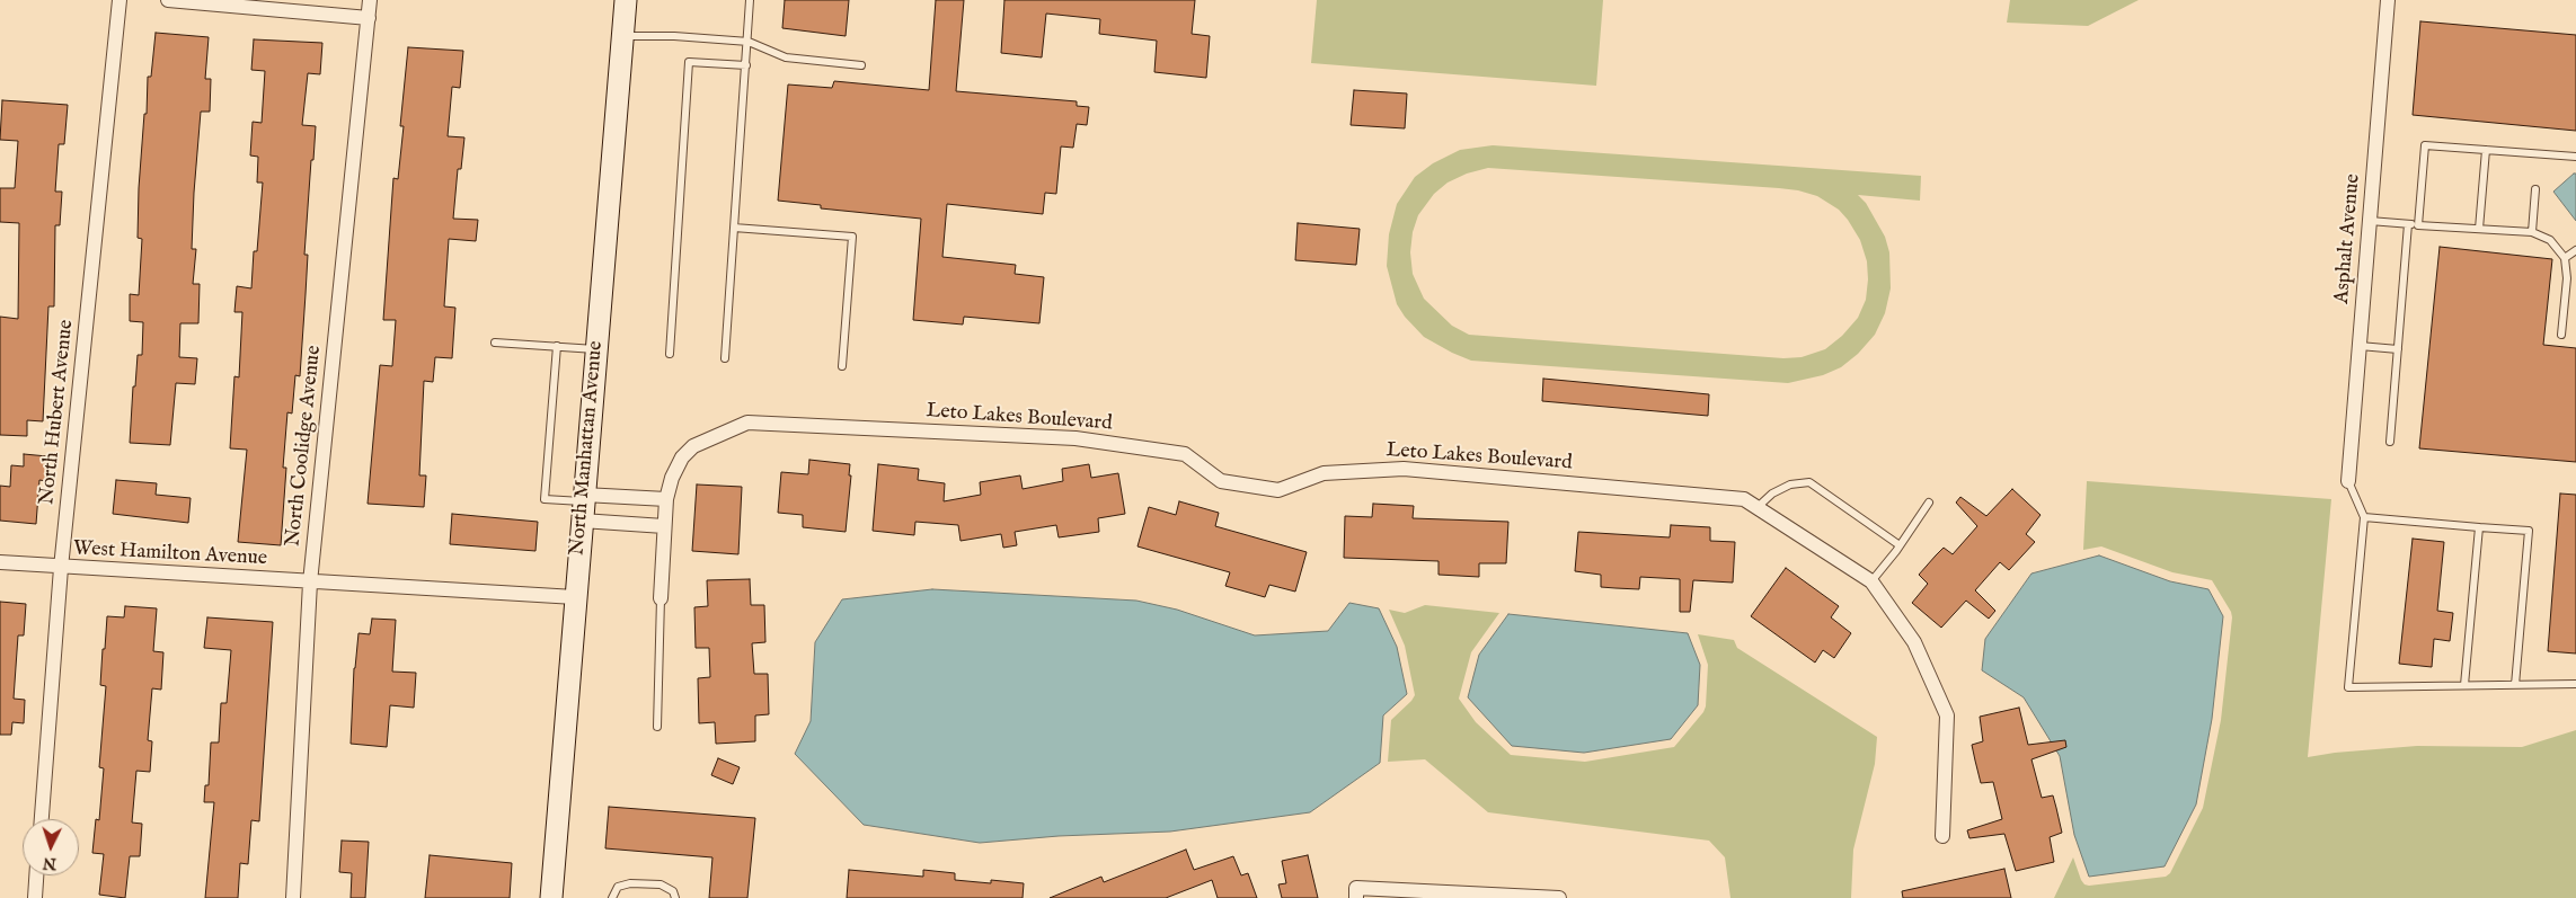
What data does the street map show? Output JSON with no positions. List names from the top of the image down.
{
  "streets": {
    "street": [
      "Asphalt Avenue",
      "North Hubert Avenue",
      "Leto Lakes Boulevard",
      "North Coolidge Avenue",
      "North Manhattan Avenue",
      "West Hamilton Avenue"
    ]
  },
  "crossings": [
    ["North Hubert Avenue", "West Hamilton Avenue"],
    ["North Coolidge Avenue", "West Hamilton Avenue"],
    ["North Manhattan Avenue", "West Hamilton Avenue"]
  ],
  "north": "bottom"
}
